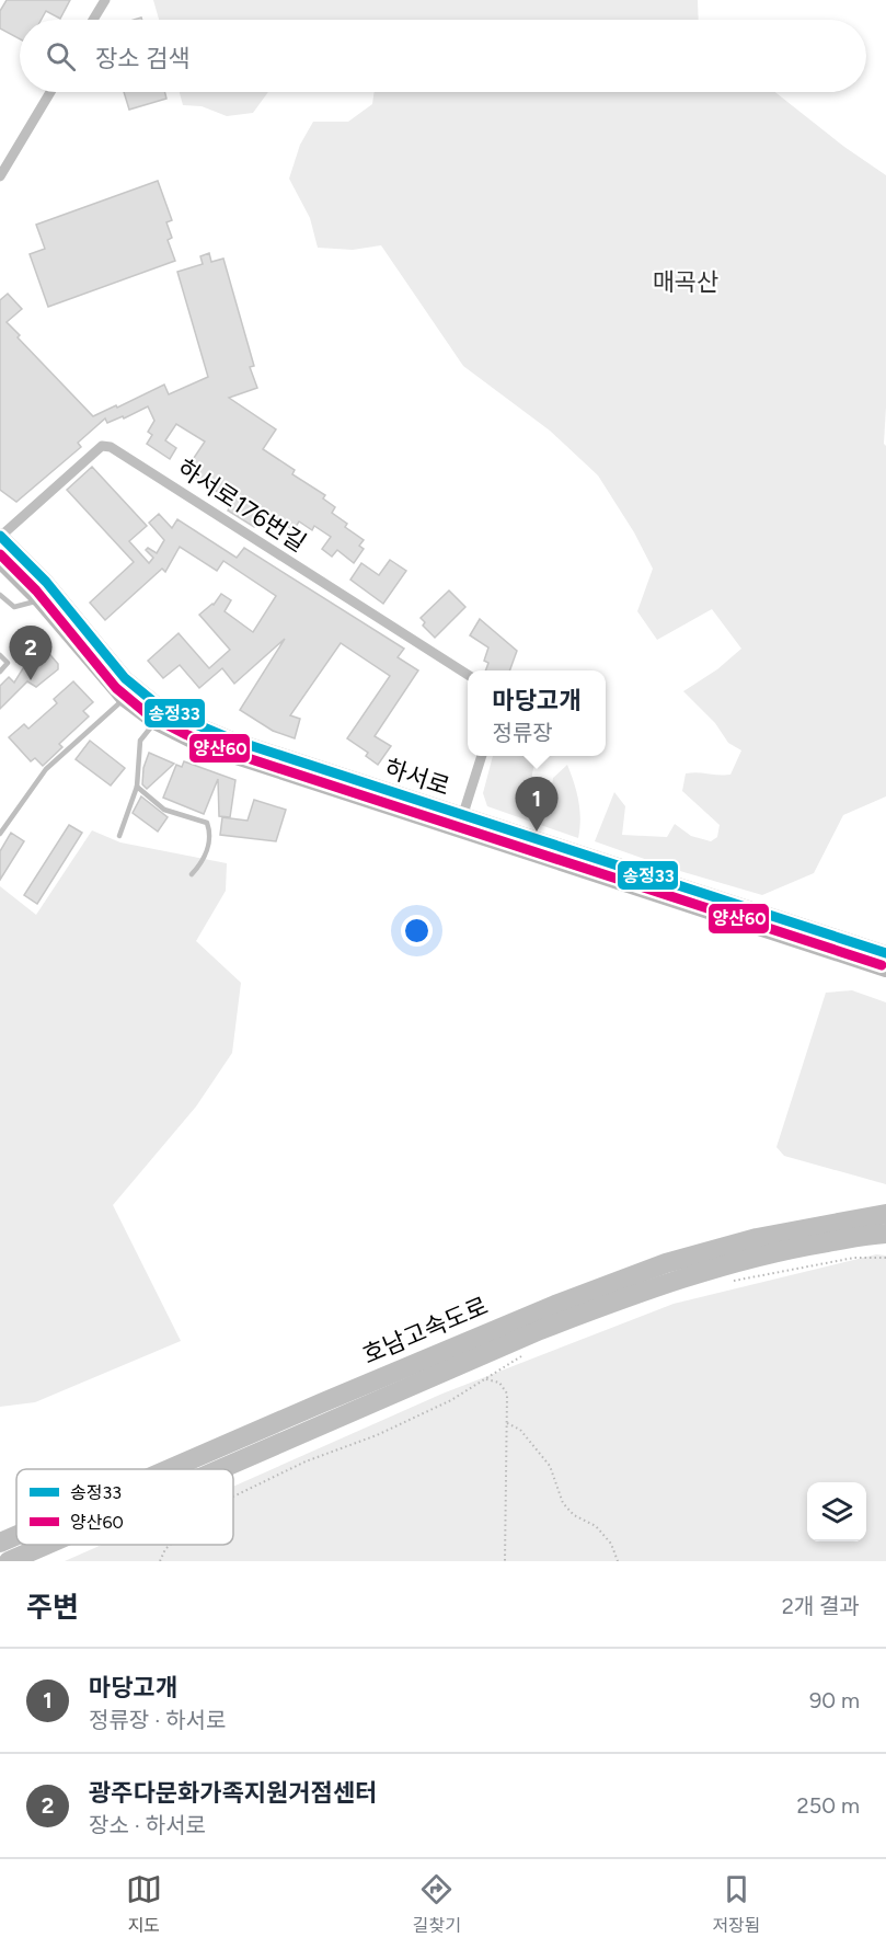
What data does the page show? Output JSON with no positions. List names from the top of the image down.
{
  "streets": {
    "highway": ["호남고속도로"],
    "main road": ["하서로"],
    "street": ["하서로176번길"]
  },
  "crossings": [
    ["하서로176번길", "하서로"]
  ],
  "parks": ["매곡산"],
  "lines": ["transit line 송정33", "transit line 양산60"],
  "legend": ["송정33", "양산60"],
  "page": {
    "search": "장소 검색",
    "pins": ["2", "1"],
    "popup": ["마당고개", "정류장"],
    "heading": ["주변", "2개 결과"],
    "list": [
      {
        "mark": "1",
        "name": "마당고개",
        "note": "정류장 · 하서로",
        "value": "90 m"
      },
      {
        "mark": "2",
        "name": "광주다문화가족지원거점센터",
        "note": "장소 · 하서로",
        "value": "250 m"
      }
    ],
    "nav": ["지도", "길찾기", "저장됨"]
  }
}
